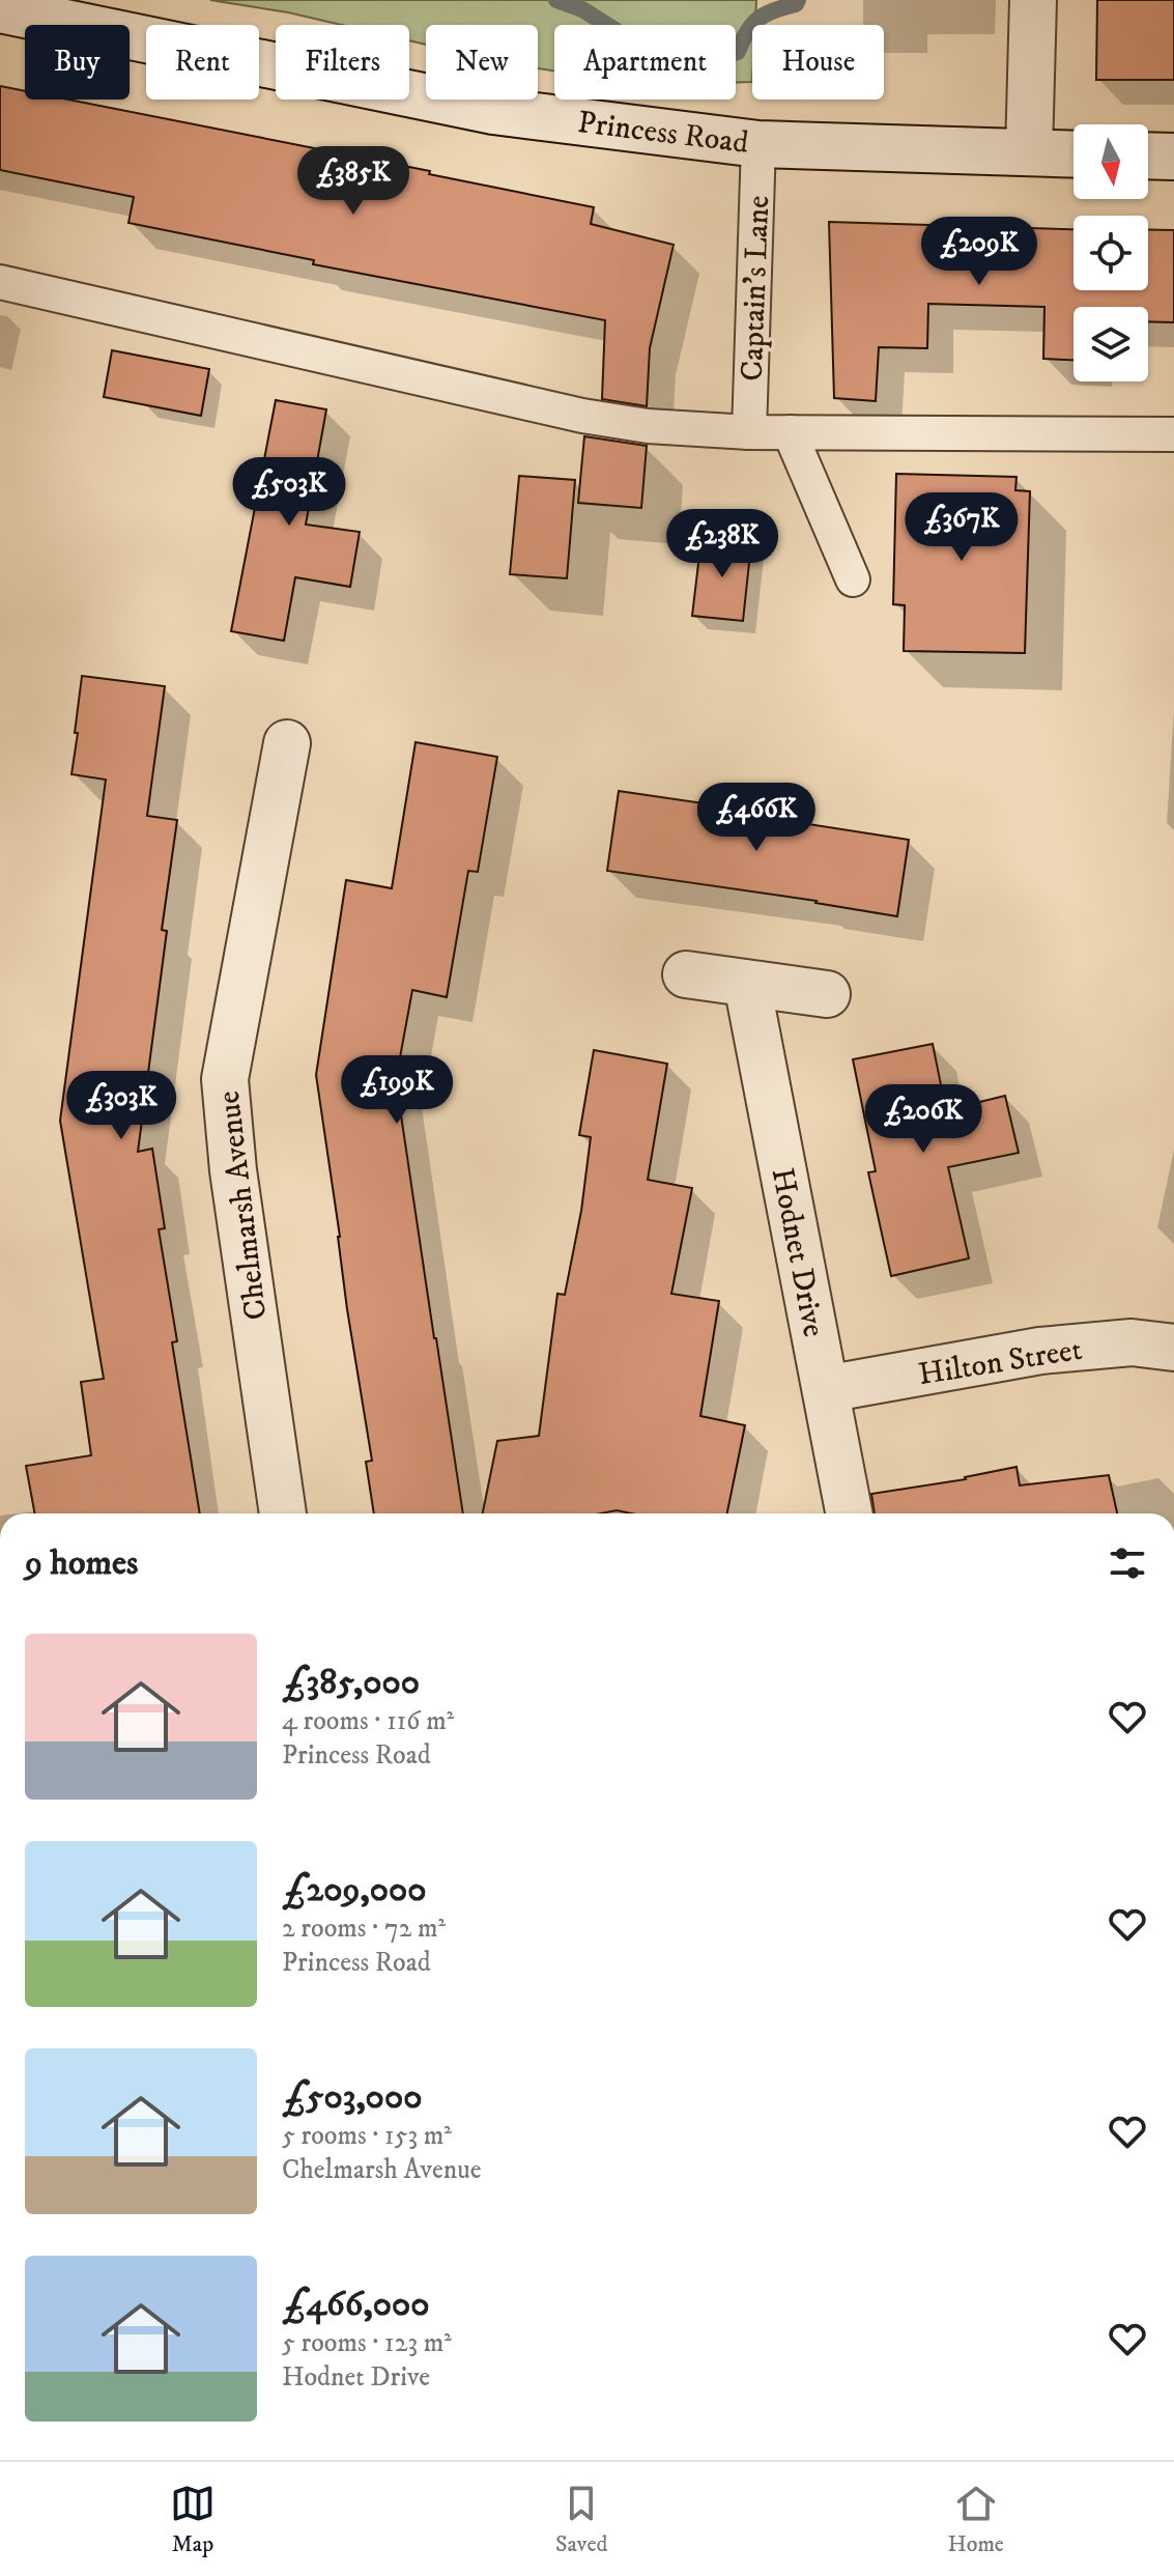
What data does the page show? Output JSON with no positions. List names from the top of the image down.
{
  "streets": {
    "street": [
      "Princess Road",
      "Chelmarsh Avenue",
      "Hodnet Drive",
      "Hilton Street"
    ],
    "lane": ["Captain's Lane"]
  },
  "crossings": [
    ["Princess Road", "Captain's Lane"],
    ["Hodnet Drive", "Hilton Street"]
  ],
  "north": "bottom",
  "page": {
    "chip": [
      "Buy",
      "Rent",
      "Filters",
      "New",
      "Apartment",
      "House"
    ],
    "price": [
      "£385K",
      "£209K",
      "£503K",
      "£367K",
      "£238K",
      "£466K",
      "£199K",
      "£303K",
      "£206K"
    ],
    "heading": "9 homes",
    "list": [
      {
        "name": "£385,000",
        "note": "4 rooms · 116 m² · Princess Road"
      },
      {
        "name": "£209,000",
        "note": "2 rooms · 72 m² · Princess Road"
      },
      {
        "name": "£503,000",
        "note": "5 rooms · 153 m² · Chelmarsh Avenue"
      },
      {
        "name": "£466,000",
        "note": "5 rooms · 123 m² · Hodnet Drive"
      }
    ],
    "tabs": ["Map", "Saved", "Home"]
  }
}
